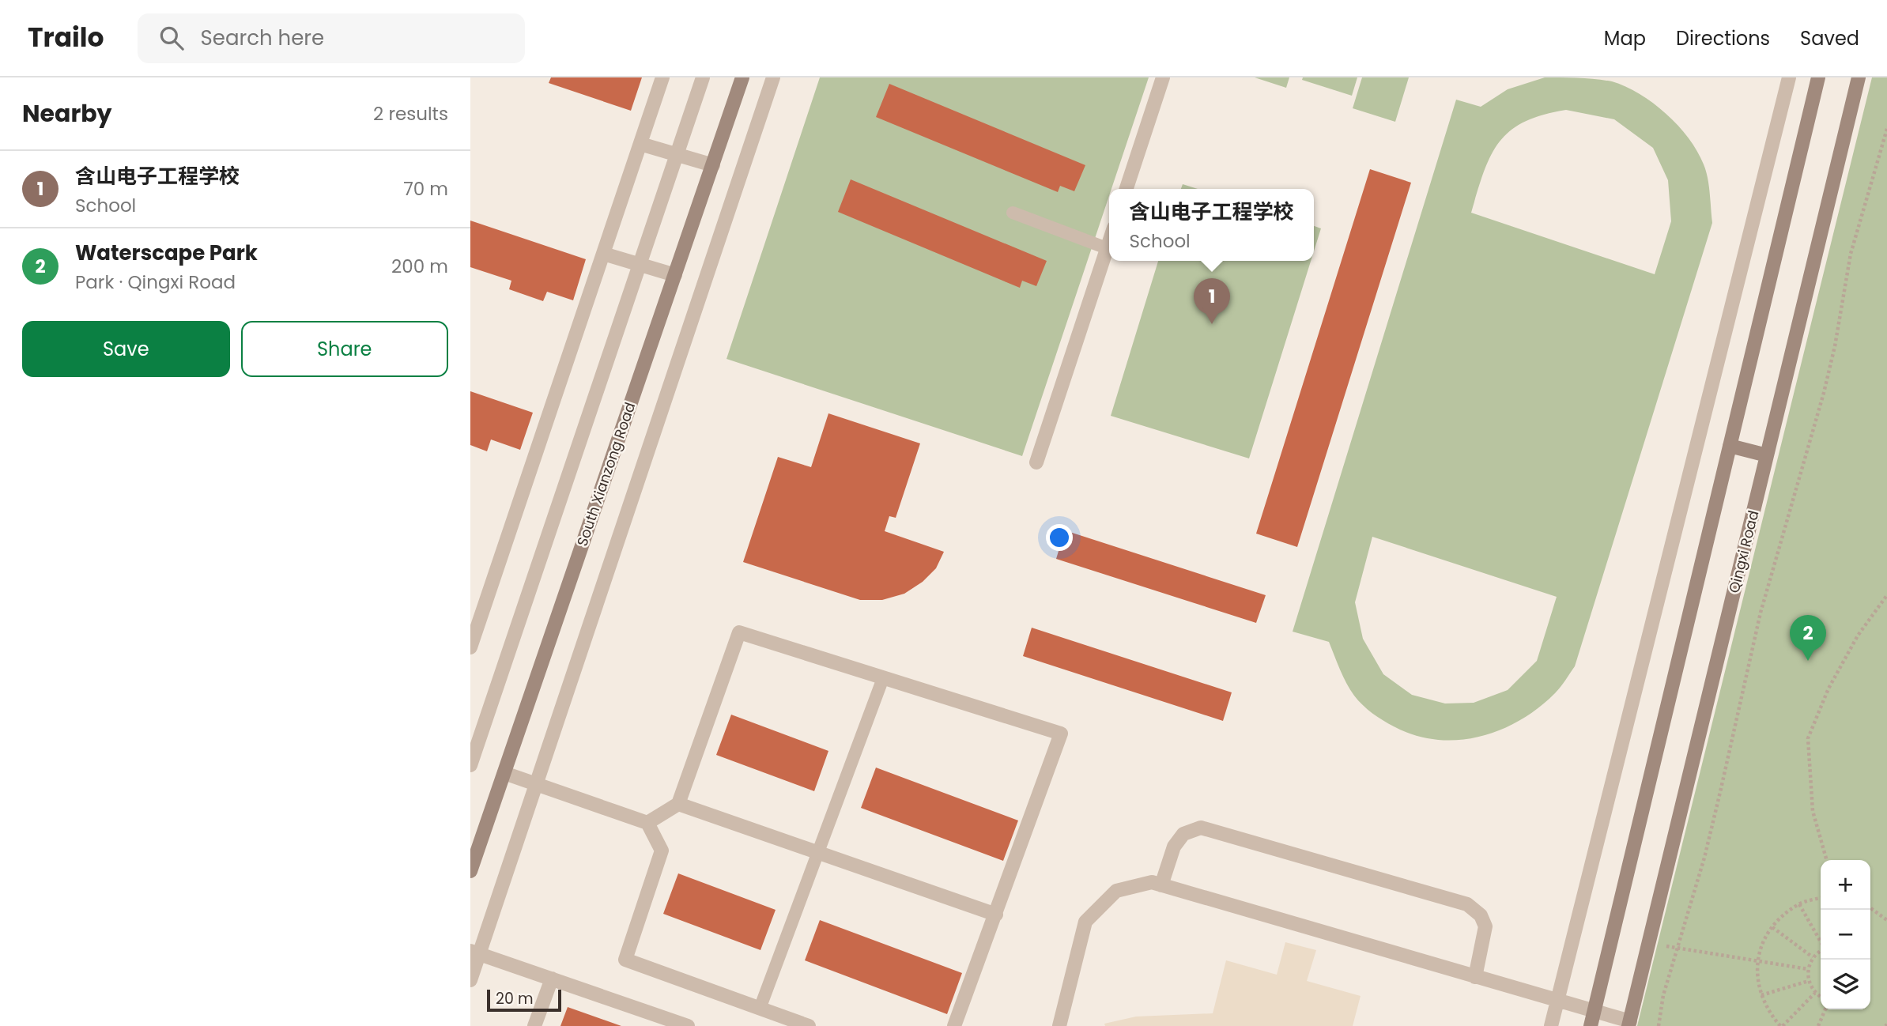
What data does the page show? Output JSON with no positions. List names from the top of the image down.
{
  "streets": {
    "main road": ["South Xianzong Road", "Qingxi Road"]
  },
  "scale_bar": "20 m",
  "page": {
    "header": "Trailo",
    "search": "Search here",
    "nav": ["Map", "Directions", "Saved"],
    "heading": ["Nearby", "2 results"],
    "list": [
      {
        "mark": "1",
        "name": "含山电子工程学校",
        "note": "School",
        "value": "70 m"
      },
      {
        "mark": "2",
        "name": "Waterscape Park",
        "note": "Park · Qingxi Road",
        "value": "200 m"
      }
    ],
    "popup": ["含山电子工程学校", "School"],
    "pins": ["1", "2"],
    "buttons": ["Save", "Share"],
    "map_buttons": ["+", "−"],
    "scale": "20 m"
  }
}
